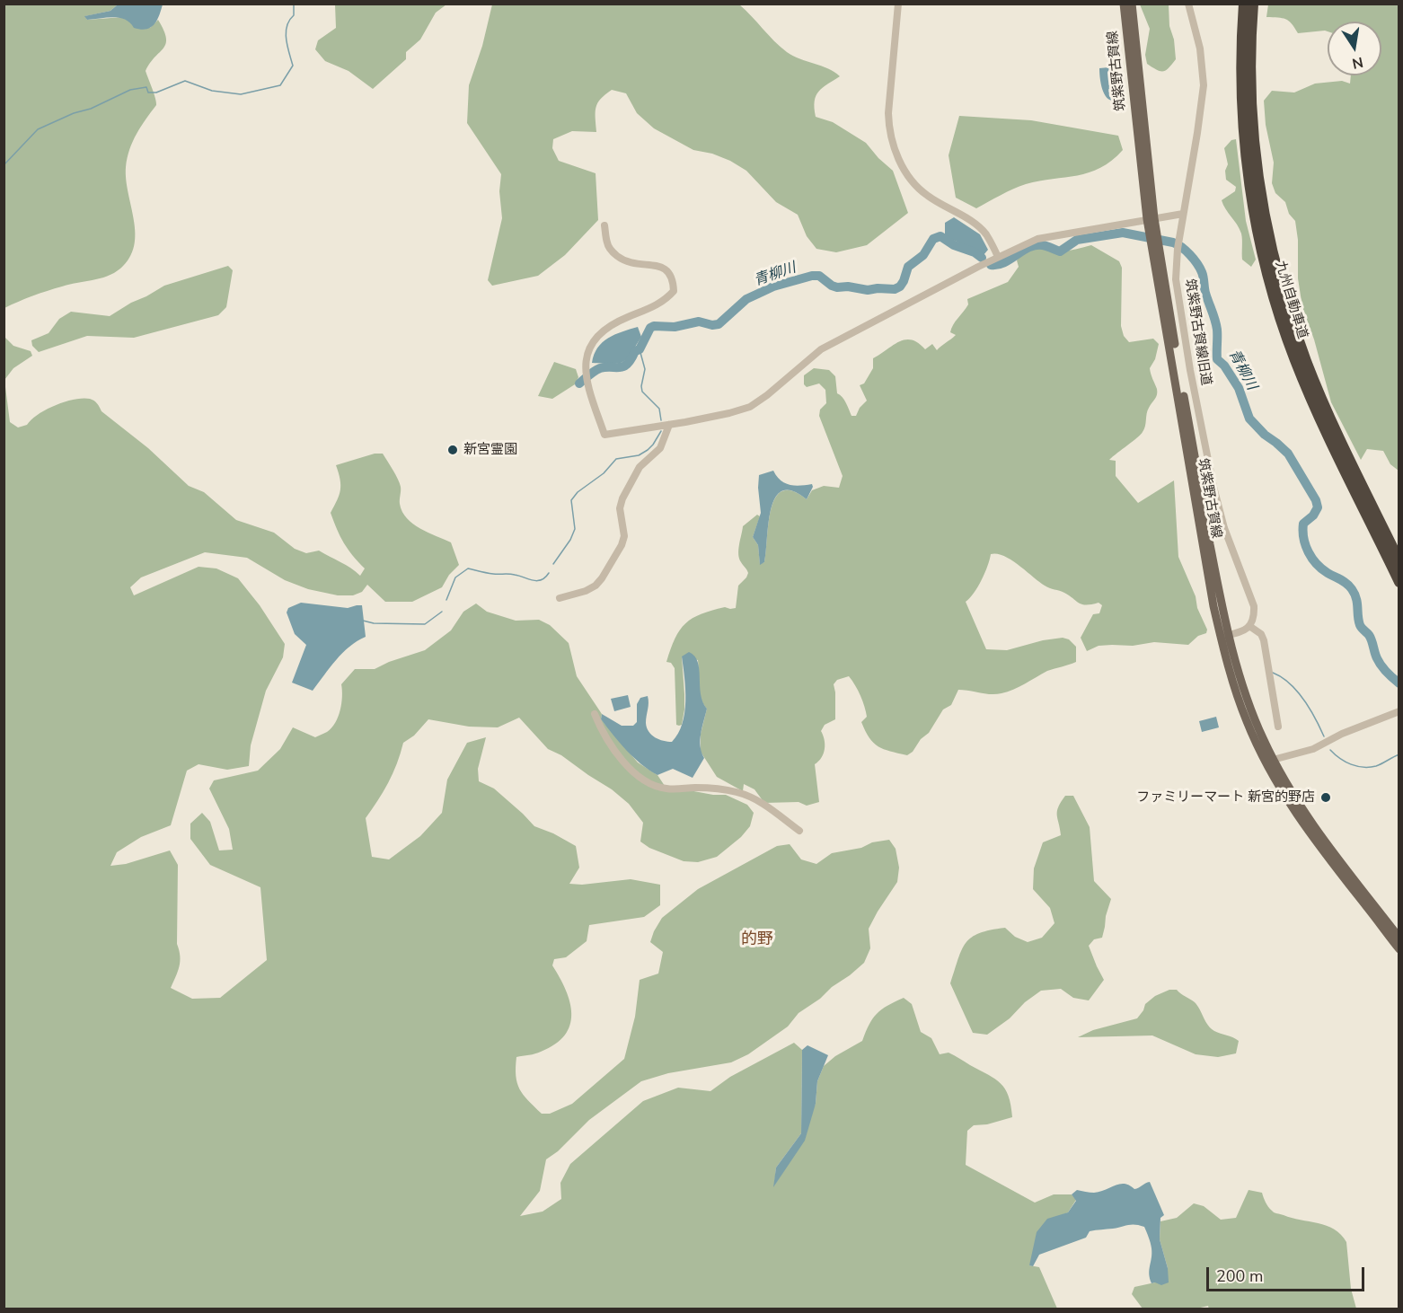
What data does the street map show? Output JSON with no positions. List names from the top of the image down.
{
  "streets": {
    "highway": ["九州自動車道"],
    "main road": ["筑紫野古賀線"],
    "street": ["筑紫野古賀線旧道"]
  },
  "districts": ["的野"],
  "water": ["青柳川"],
  "places": ["新宮霊園", "ファミリーマート 新宮的野店"],
  "scale_bar": "200 m",
  "north": "bottom"
}
